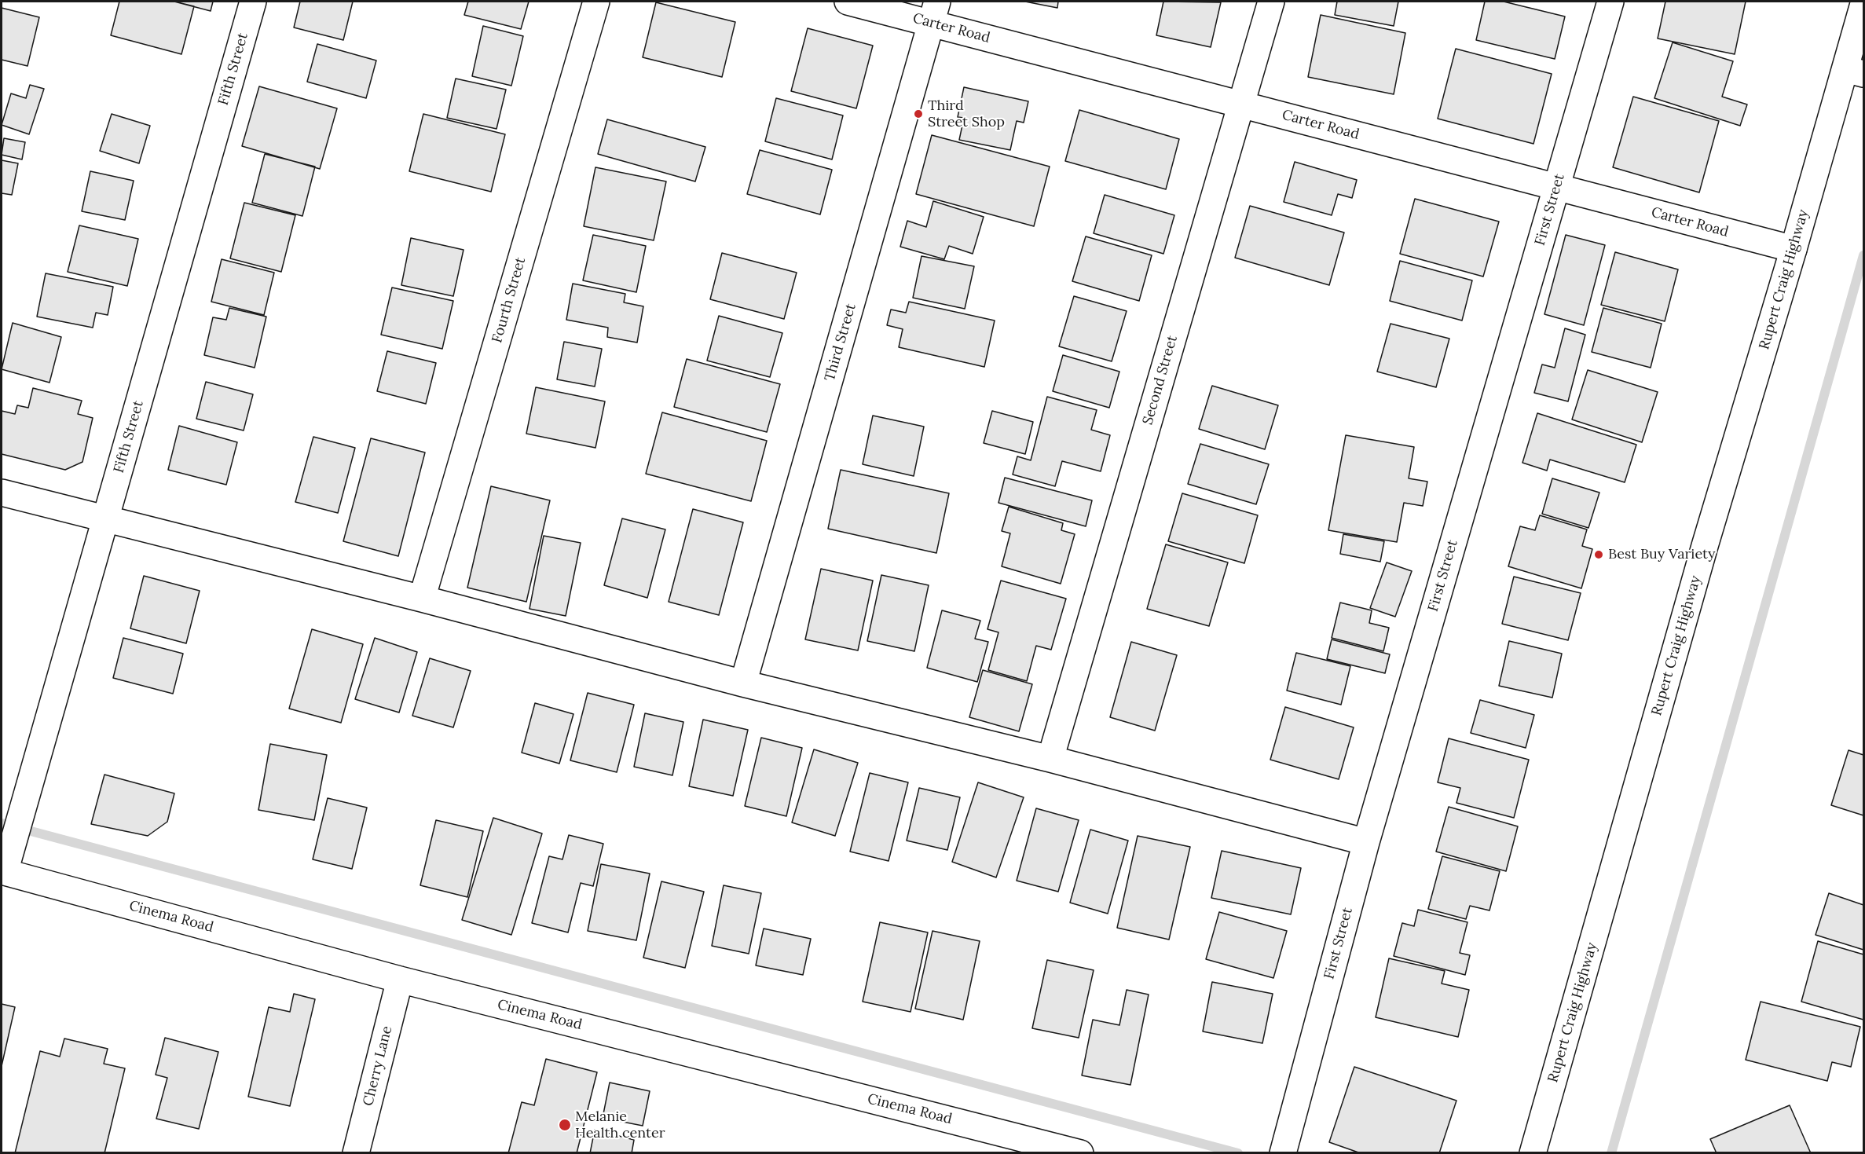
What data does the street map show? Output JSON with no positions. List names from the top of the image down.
{
  "streets": {
    "street": [
      "Carter Road",
      "Fifth Street",
      "First Street",
      "Rupert Craig Highway",
      "Fourth Street",
      "Third Street",
      "Second Street",
      "Cinema Road",
      "Cherry Lane"
    ]
  },
  "crossings": [
    ["Carter Road", "First Street"],
    ["Carter Road", "Rupert Craig Highway"],
    ["Carter Road", "Third Street"],
    ["Carter Road", "Second Street"],
    ["Fifth Street", "Cinema Road"],
    ["Cinema Road", "Cherry Lane"]
  ],
  "places": ["Third Street Shop", "Best Buy Variety", "Melanie Health center"]
}
